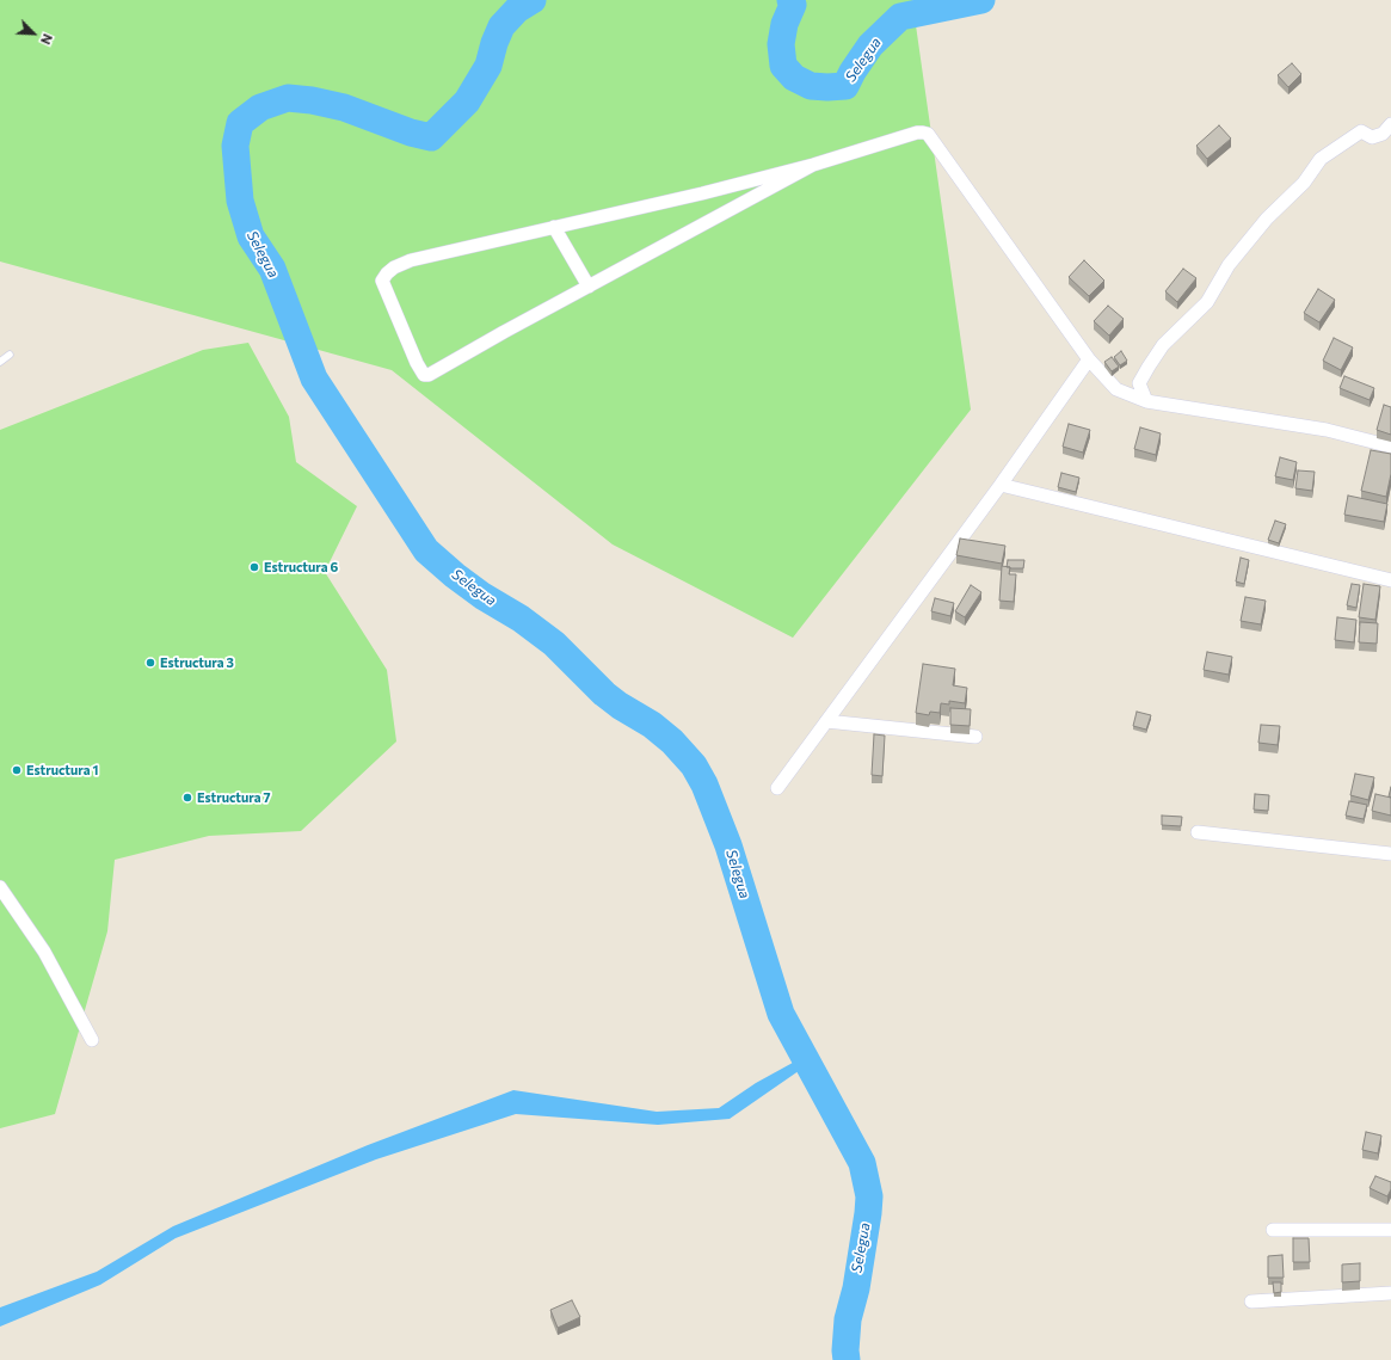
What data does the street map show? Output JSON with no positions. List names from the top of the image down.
{
  "water": ["Selegua"],
  "places": [
    "Estructura 6",
    "Estructura 3",
    "Estructura 1",
    "Estructura 7"
  ],
  "north": "bottom right"
}
